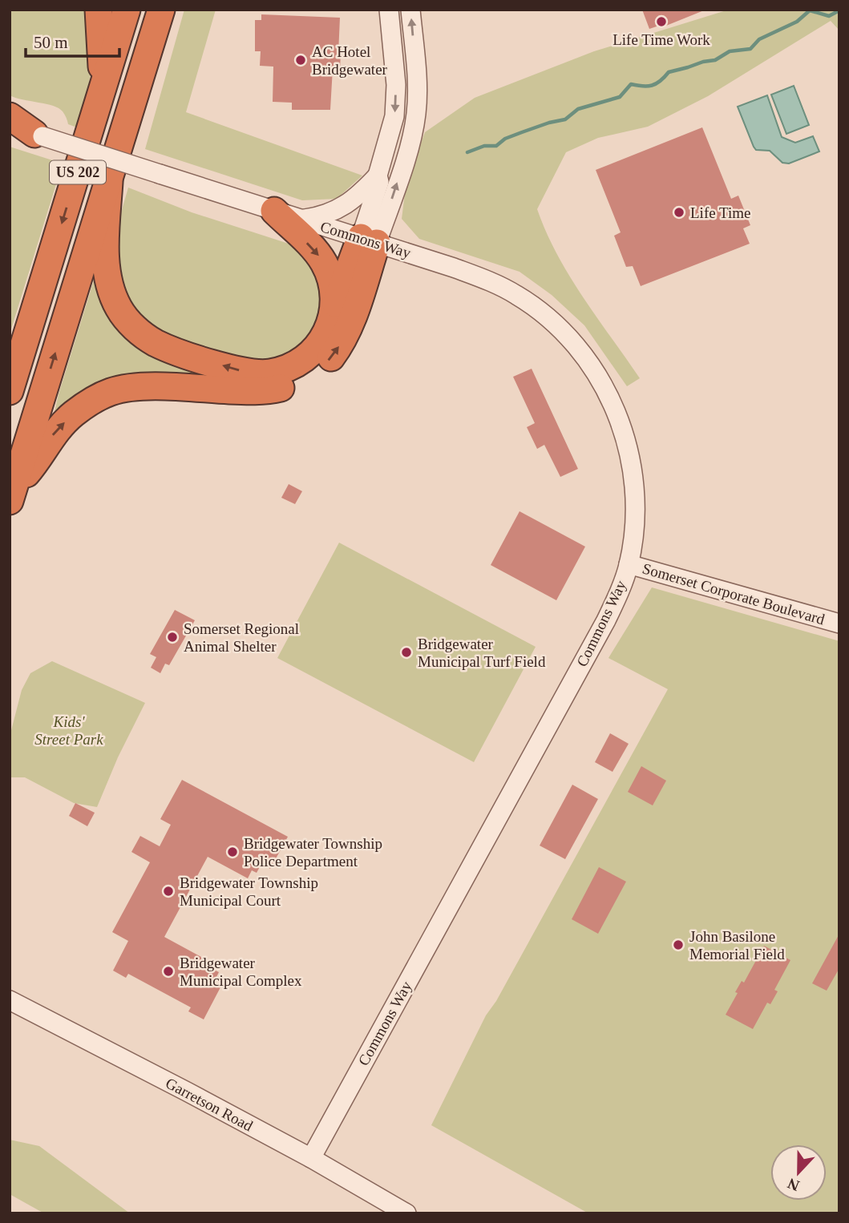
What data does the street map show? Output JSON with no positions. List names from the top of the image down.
{
  "streets": {
    "highway": ["US 202"],
    "street": ["Commons Way", "Somerset Corporate Boulevard", "Garretson Road"]
  },
  "crossings": [
    ["Commons Way", "Somerset Corporate Boulevard"],
    ["Commons Way", "Garretson Road"]
  ],
  "parks": ["Kids' Street Park"],
  "places": [
    "Life Time Work",
    "AC Hotel Bridgewater",
    "Life Time",
    "Somerset Regional Animal Shelter",
    "Bridgewater Municipal Turf Field",
    "Bridgewater Township Police Department",
    "Bridgewater Township Municipal Court",
    "John Basilone Memorial Field",
    "Bridgewater Municipal Complex"
  ],
  "scale_bar": "50 m",
  "north": "bottom"
}
